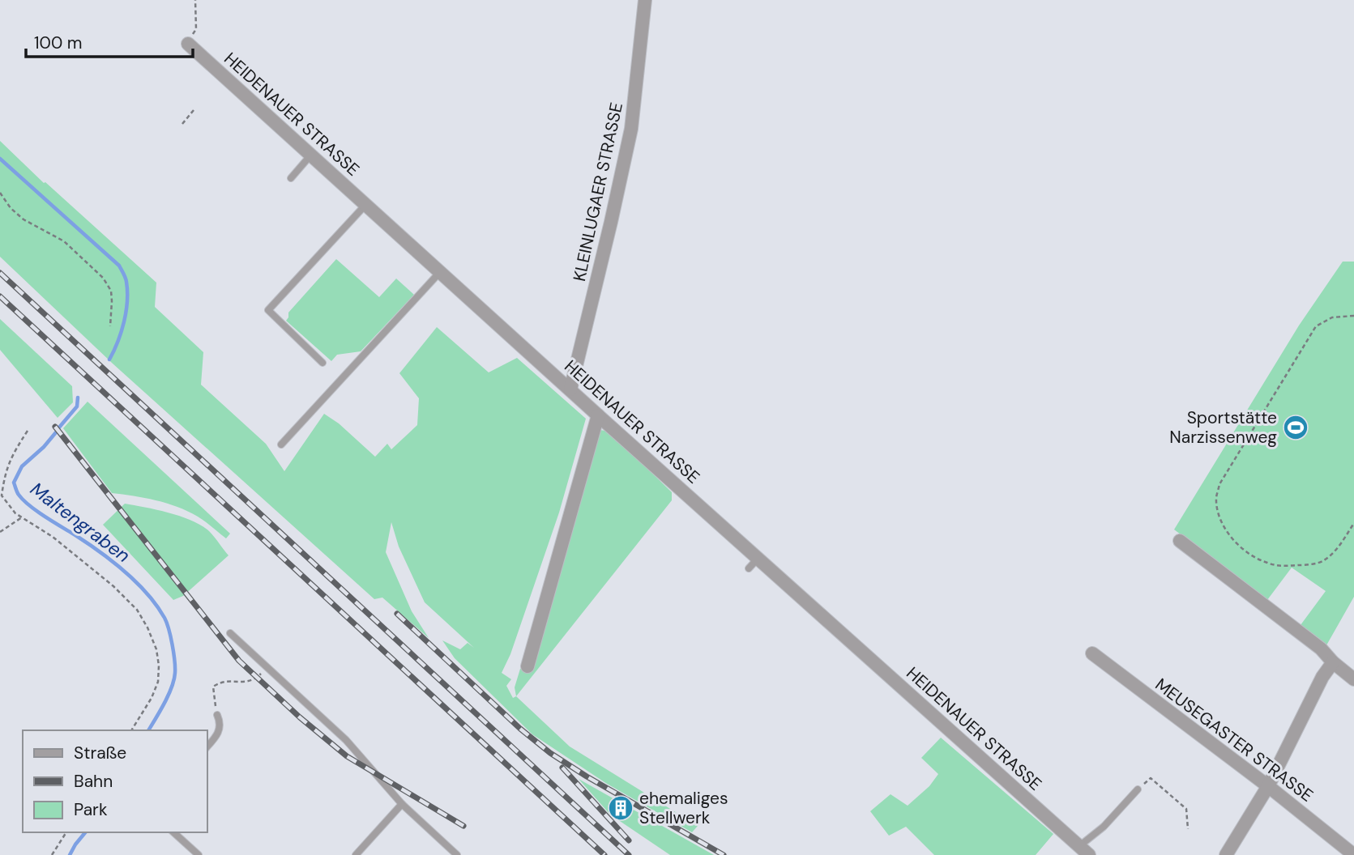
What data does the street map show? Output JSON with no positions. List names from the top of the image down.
{
  "streets": {
    "street": ["HEIDENAUER STRASSE", "KLEINLUGAER STRASSE", "MEUSEGASTER STRASSE"]
  },
  "crossings": [
    ["HEIDENAUER STRASSE", "KLEINLUGAER STRASSE"]
  ],
  "water": ["Maltengraben"],
  "places": {
    "sports": ["Sportstätte Narzissenweg"],
    "building": ["ehemaliges Stellwerk"]
  },
  "legend": ["Straße", "Bahn", "Park"],
  "scale_bar": "100 m"
}
